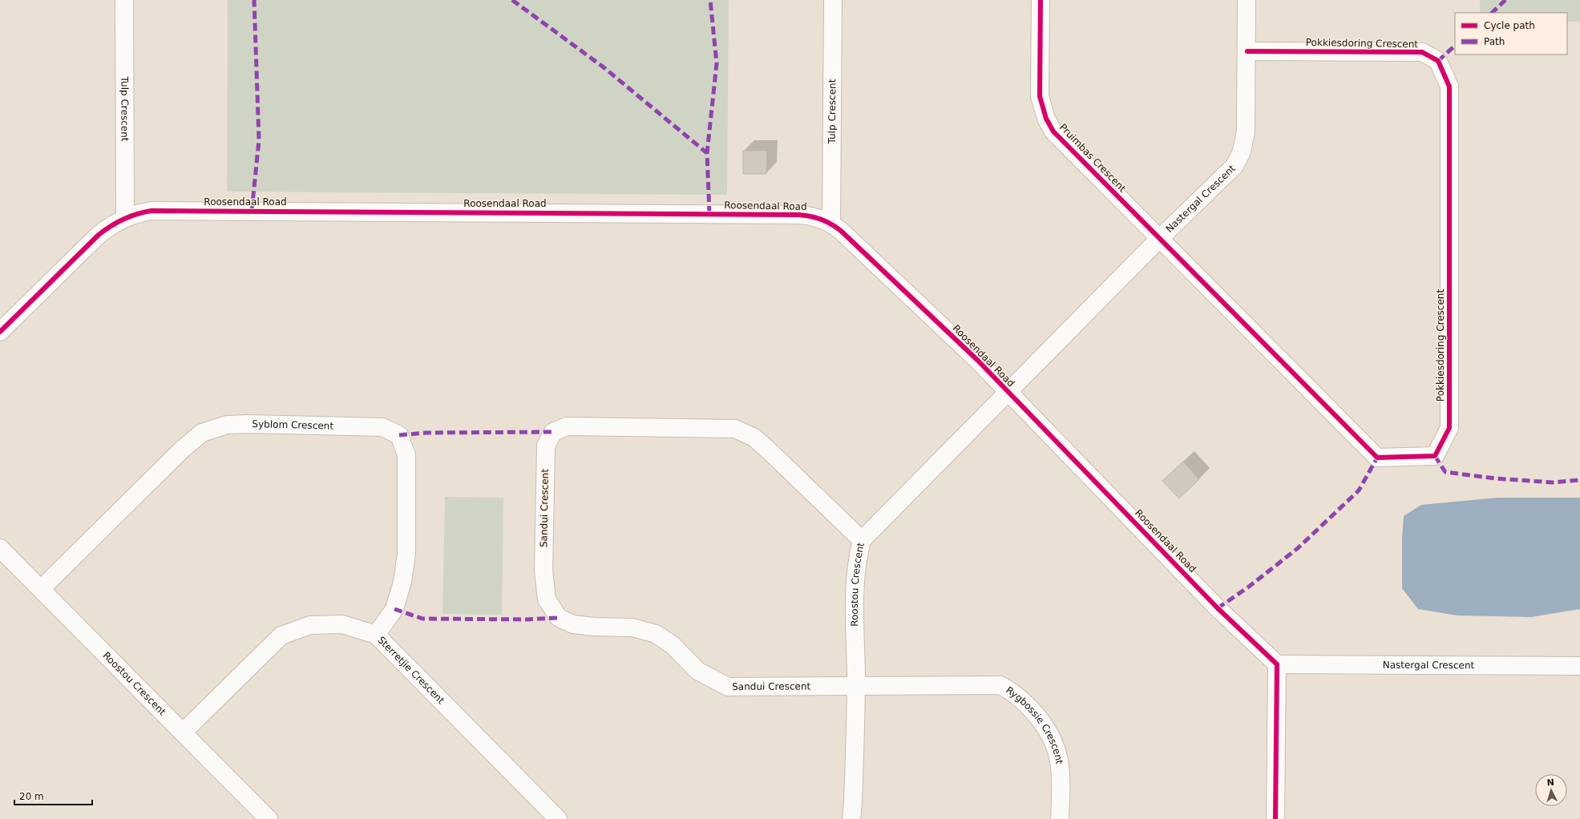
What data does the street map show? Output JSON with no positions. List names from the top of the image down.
{
  "streets": {
    "street": [
      "Pokkiesdoring Crescent",
      "Tulp Crescent",
      "Pruimbas Crescent",
      "Nastergal Crescent",
      "Roosendaal Road",
      "Syblom Crescent",
      "Sandui Crescent",
      "Roostou Crescent",
      "Sterretjie Crescent",
      "Rygbossie Crescent"
    ]
  },
  "crossings": [
    ["Pokkiesdoring Crescent", "Pruimbas Crescent"],
    ["Pokkiesdoring Crescent", "Nastergal Crescent"],
    ["Tulp Crescent", "Roosendaal Road"],
    ["Pruimbas Crescent", "Nastergal Crescent"],
    ["Nastergal Crescent", "Roosendaal Road"],
    ["Nastergal Crescent", "Roostou Crescent"],
    ["Roosendaal Road", "Roostou Crescent"],
    ["Syblom Crescent", "Roostou Crescent"],
    ["Syblom Crescent", "Sterretjie Crescent"],
    ["Sandui Crescent", "Roostou Crescent"],
    ["Sandui Crescent", "Rygbossie Crescent"],
    ["Roostou Crescent", "Sterretjie Crescent"],
    ["Roostou Crescent", "Rygbossie Crescent"]
  ],
  "legend": ["Cycle path", "Path"],
  "scale_bar": "20 m",
  "north": "top"
}
